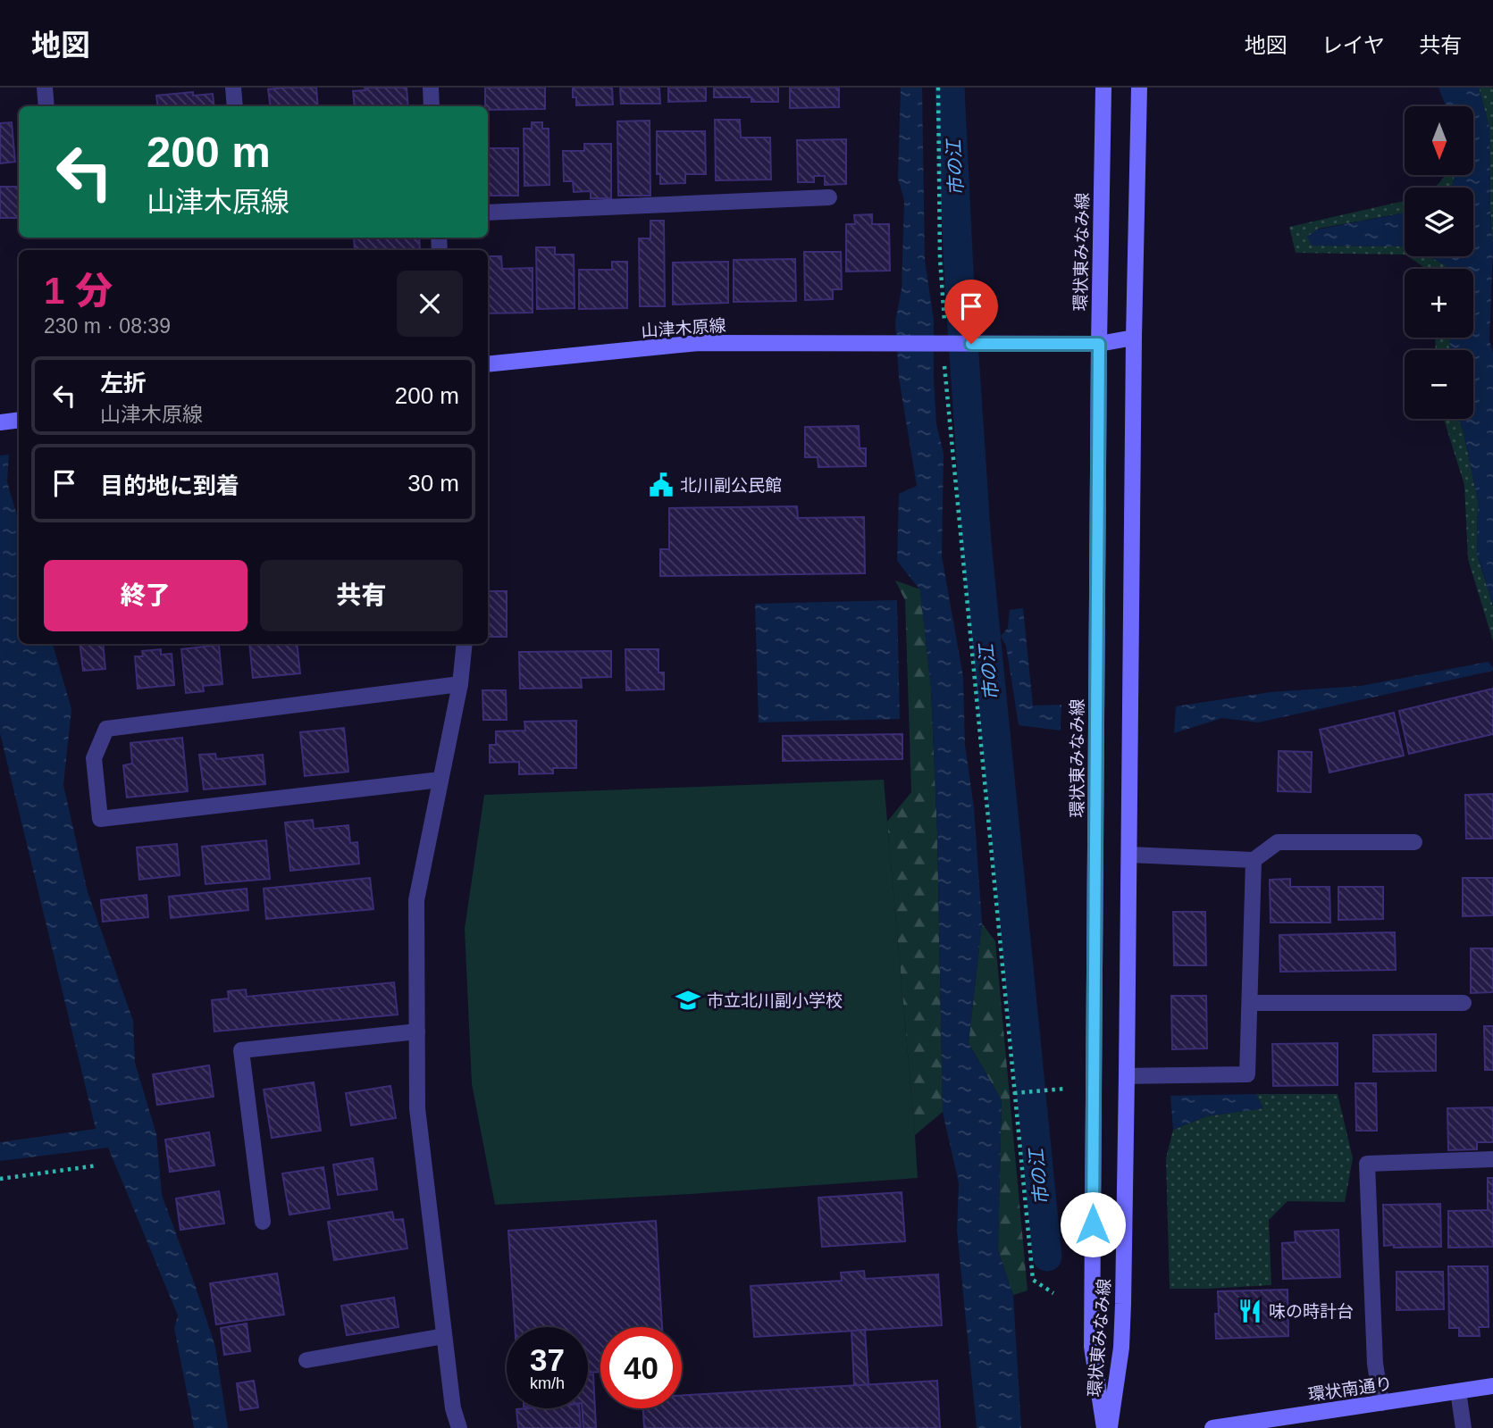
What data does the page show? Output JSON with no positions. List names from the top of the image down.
{
  "streets": {
    "street": ["環状東みなみ線", "山津木原線", "環状南通り"]
  },
  "crossings": [
    ["環状東みなみ線", "山津木原線"]
  ],
  "water": ["市の江"],
  "places": {
    "public building": ["北川副公民館"],
    "school or university": ["市立北川副小学校"],
    "restaurant": ["味の時計台"]
  },
  "north": "bottom",
  "page": {
    "header": "地図",
    "nav": ["地図", "レイヤ", "共有"],
    "map_buttons": ["+", "−"],
    "turn": ["200 m", "山津木原線"],
    "heading": ["1 分", "230 m · 08:39"],
    "list": [
      {
        "name": "左折",
        "note": "山津木原線",
        "value": "200 m"
      },
      {
        "name": "目的地に到着",
        "value": "30 m"
      }
    ],
    "buttons": ["終了", "共有"],
    "speed": "37 km/h",
    "limit": "40"
  }
}
